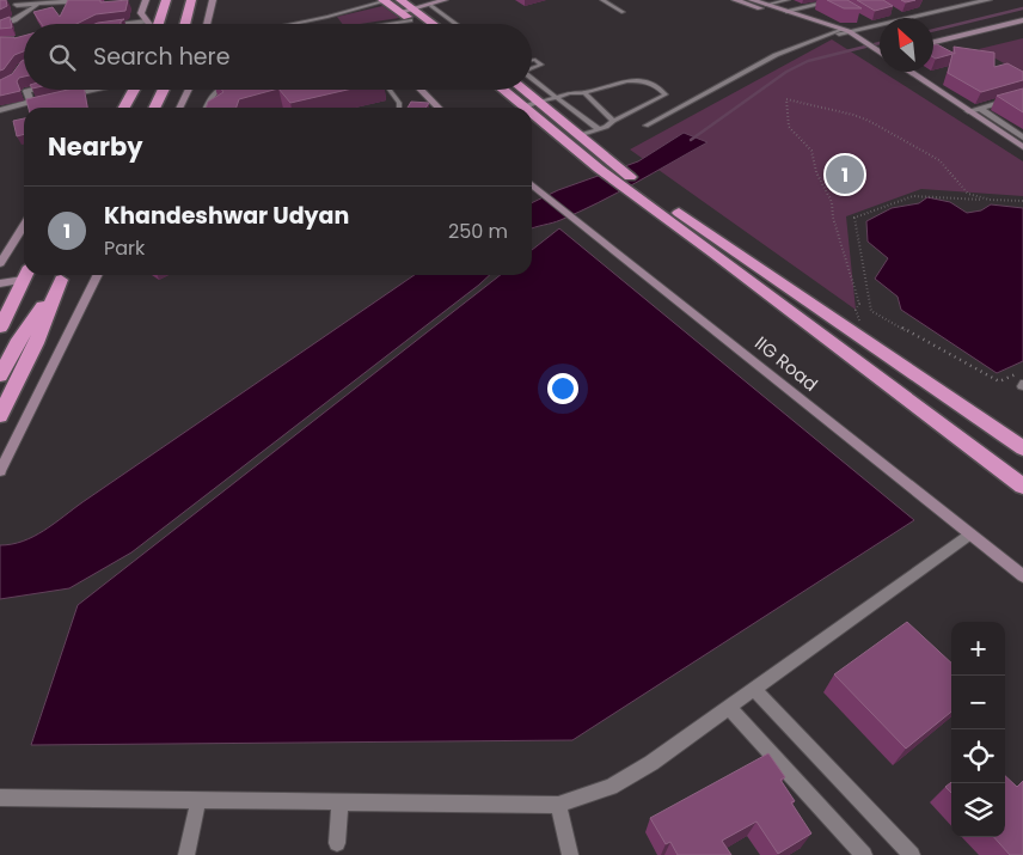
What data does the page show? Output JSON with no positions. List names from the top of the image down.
{
  "streets": {
    "street": ["IIG Road"]
  },
  "north": "top left",
  "page": {
    "search": "Search here",
    "heading": "Nearby",
    "pins": "1",
    "list": [
      {
        "mark": "1",
        "name": "Khandeshwar Udyan",
        "note": "Park",
        "value": "250 m"
      }
    ],
    "map_buttons": ["+", "−"]
  }
}
